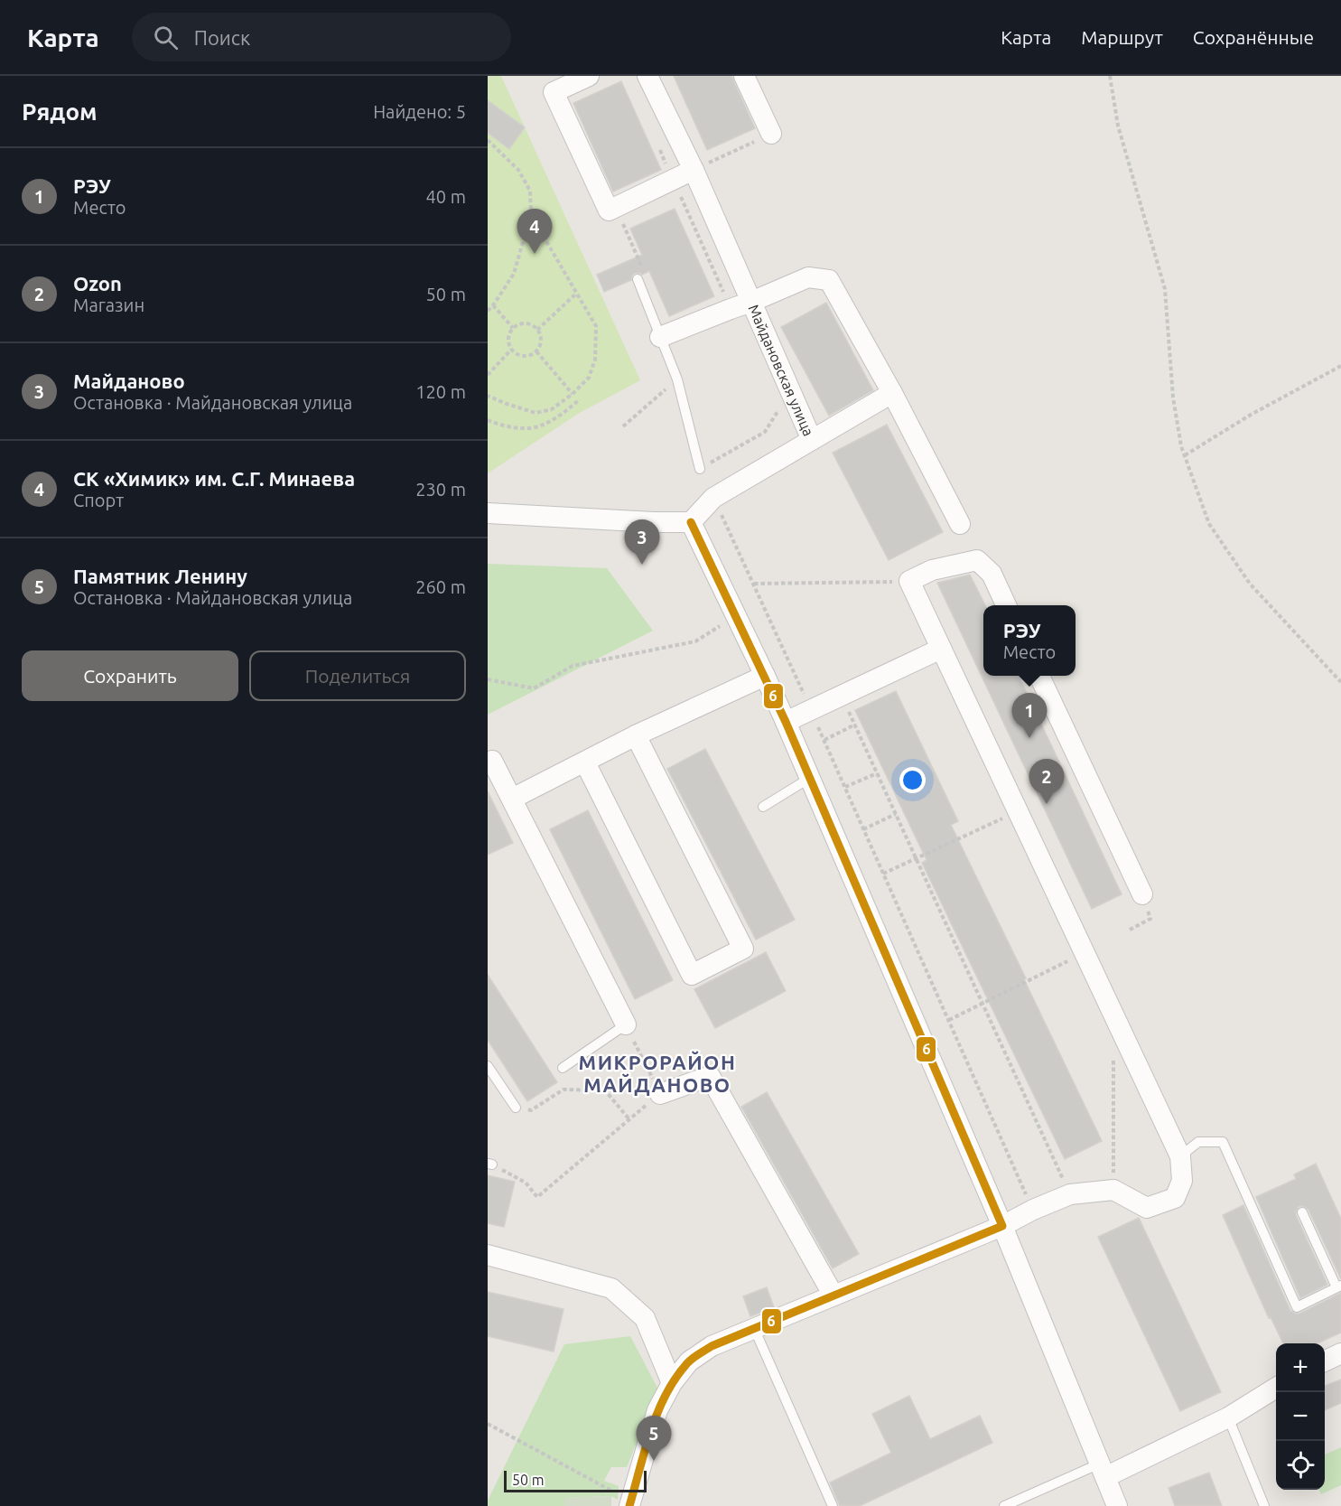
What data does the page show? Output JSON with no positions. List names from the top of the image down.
{
  "streets": {
    "street": ["Майдановская улица"]
  },
  "districts": ["МИКРОРАЙОН МАЙДАНОВО"],
  "lines": ["transit line 6"],
  "scale_bar": "50 m",
  "page": {
    "header": "Карта",
    "search": "Поиск",
    "nav": ["Карта", "Маршрут", "Сохранённые"],
    "heading": ["Рядом", "Найдено: 5"],
    "list": [
      {
        "mark": "1",
        "name": "РЭУ",
        "note": "Место",
        "value": "40 m"
      },
      {
        "mark": "2",
        "name": "Ozon",
        "note": "Магазин",
        "value": "50 m"
      },
      {
        "mark": "3",
        "name": "Майданово",
        "note": "Остановка · Майдановская улица",
        "value": "120 m"
      },
      {
        "mark": "4",
        "name": "СК «Химик» им. С.Г. Минаева",
        "note": "Спорт",
        "value": "230 m"
      },
      {
        "mark": "5",
        "name": "Памятник Ленину",
        "note": "Остановка · Майдановская улица",
        "value": "260 m"
      }
    ],
    "pins": [
      "4",
      "3",
      "1",
      "2",
      "5"
    ],
    "popup": ["РЭУ", "Место"],
    "buttons": ["Сохранить", "Поделиться"],
    "map_buttons": ["+", "−"],
    "scale": "50 m"
  }
}
